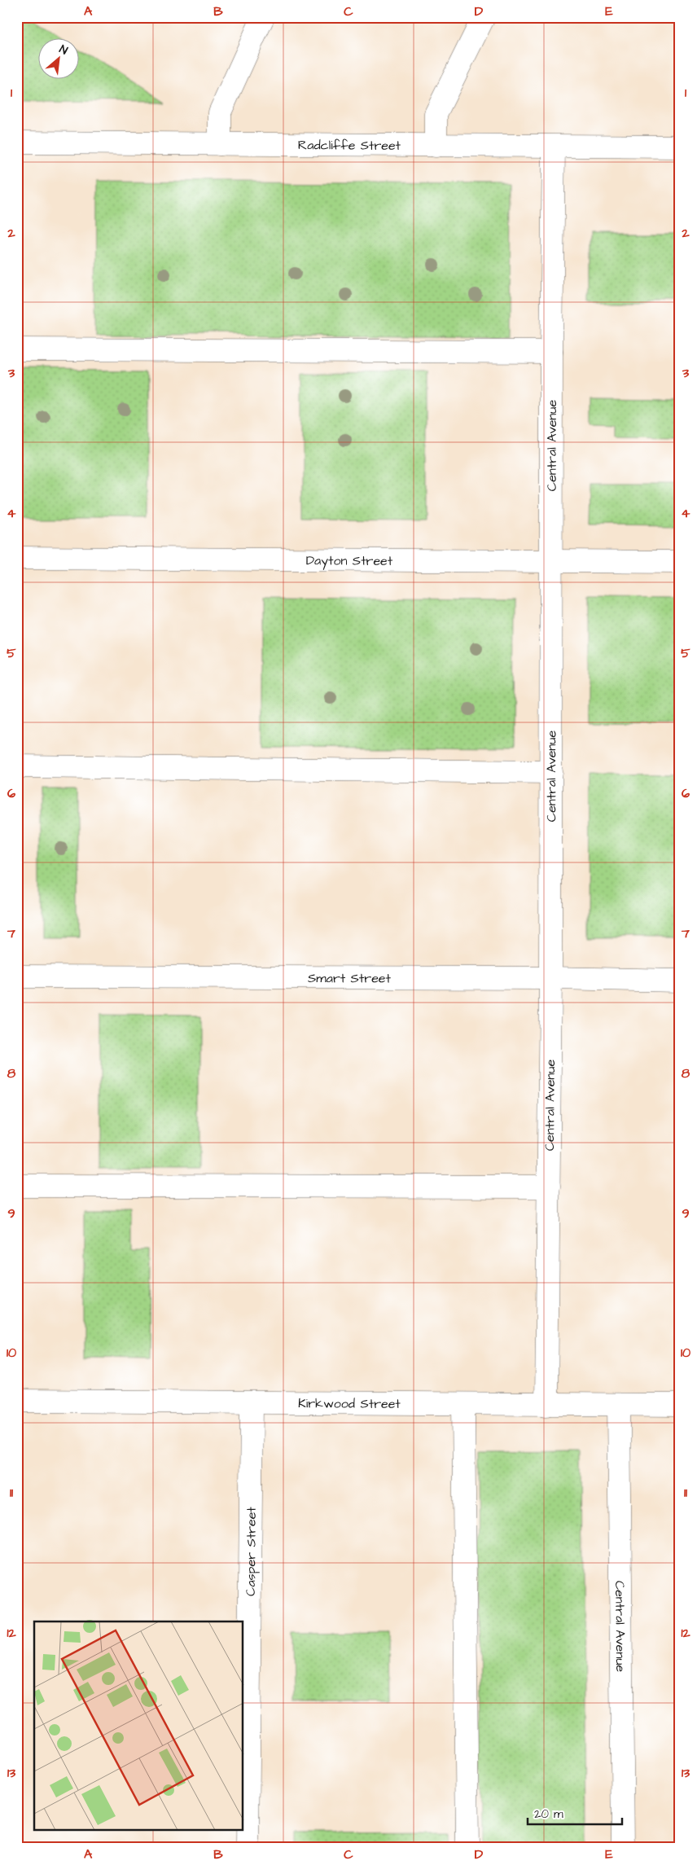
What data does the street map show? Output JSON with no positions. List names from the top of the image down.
{
  "streets": {
    "street": [
      "Radcliffe Street",
      "Central Avenue",
      "Dayton Street",
      "Smart Street",
      "Kirkwood Street",
      "Casper Street"
    ]
  },
  "crossings": [
    ["Radcliffe Street", "Central Avenue"],
    ["Central Avenue", "Dayton Street"],
    ["Central Avenue", "Smart Street"],
    ["Central Avenue", "Kirkwood Street"],
    ["Kirkwood Street", "Casper Street"]
  ],
  "scale_bar": "20 m",
  "north": "top right",
  "grid": {
    "columns": [
      "A",
      "B",
      "C",
      "D",
      "E"
    ],
    "rows": [
      "1",
      "2",
      "3",
      "4",
      "5",
      "6",
      "7",
      "8",
      "9",
      "10",
      "11",
      "12",
      "13"
    ]
  }
}
